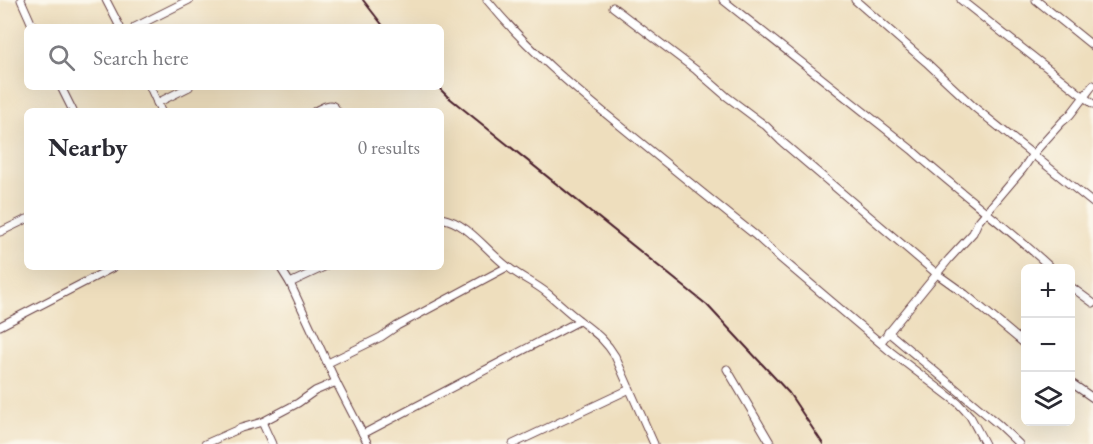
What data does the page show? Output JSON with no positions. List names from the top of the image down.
{
  "page": {
    "search": "Search here",
    "heading": ["Nearby", "0 results"],
    "map_buttons": ["+", "−"]
  }
}
